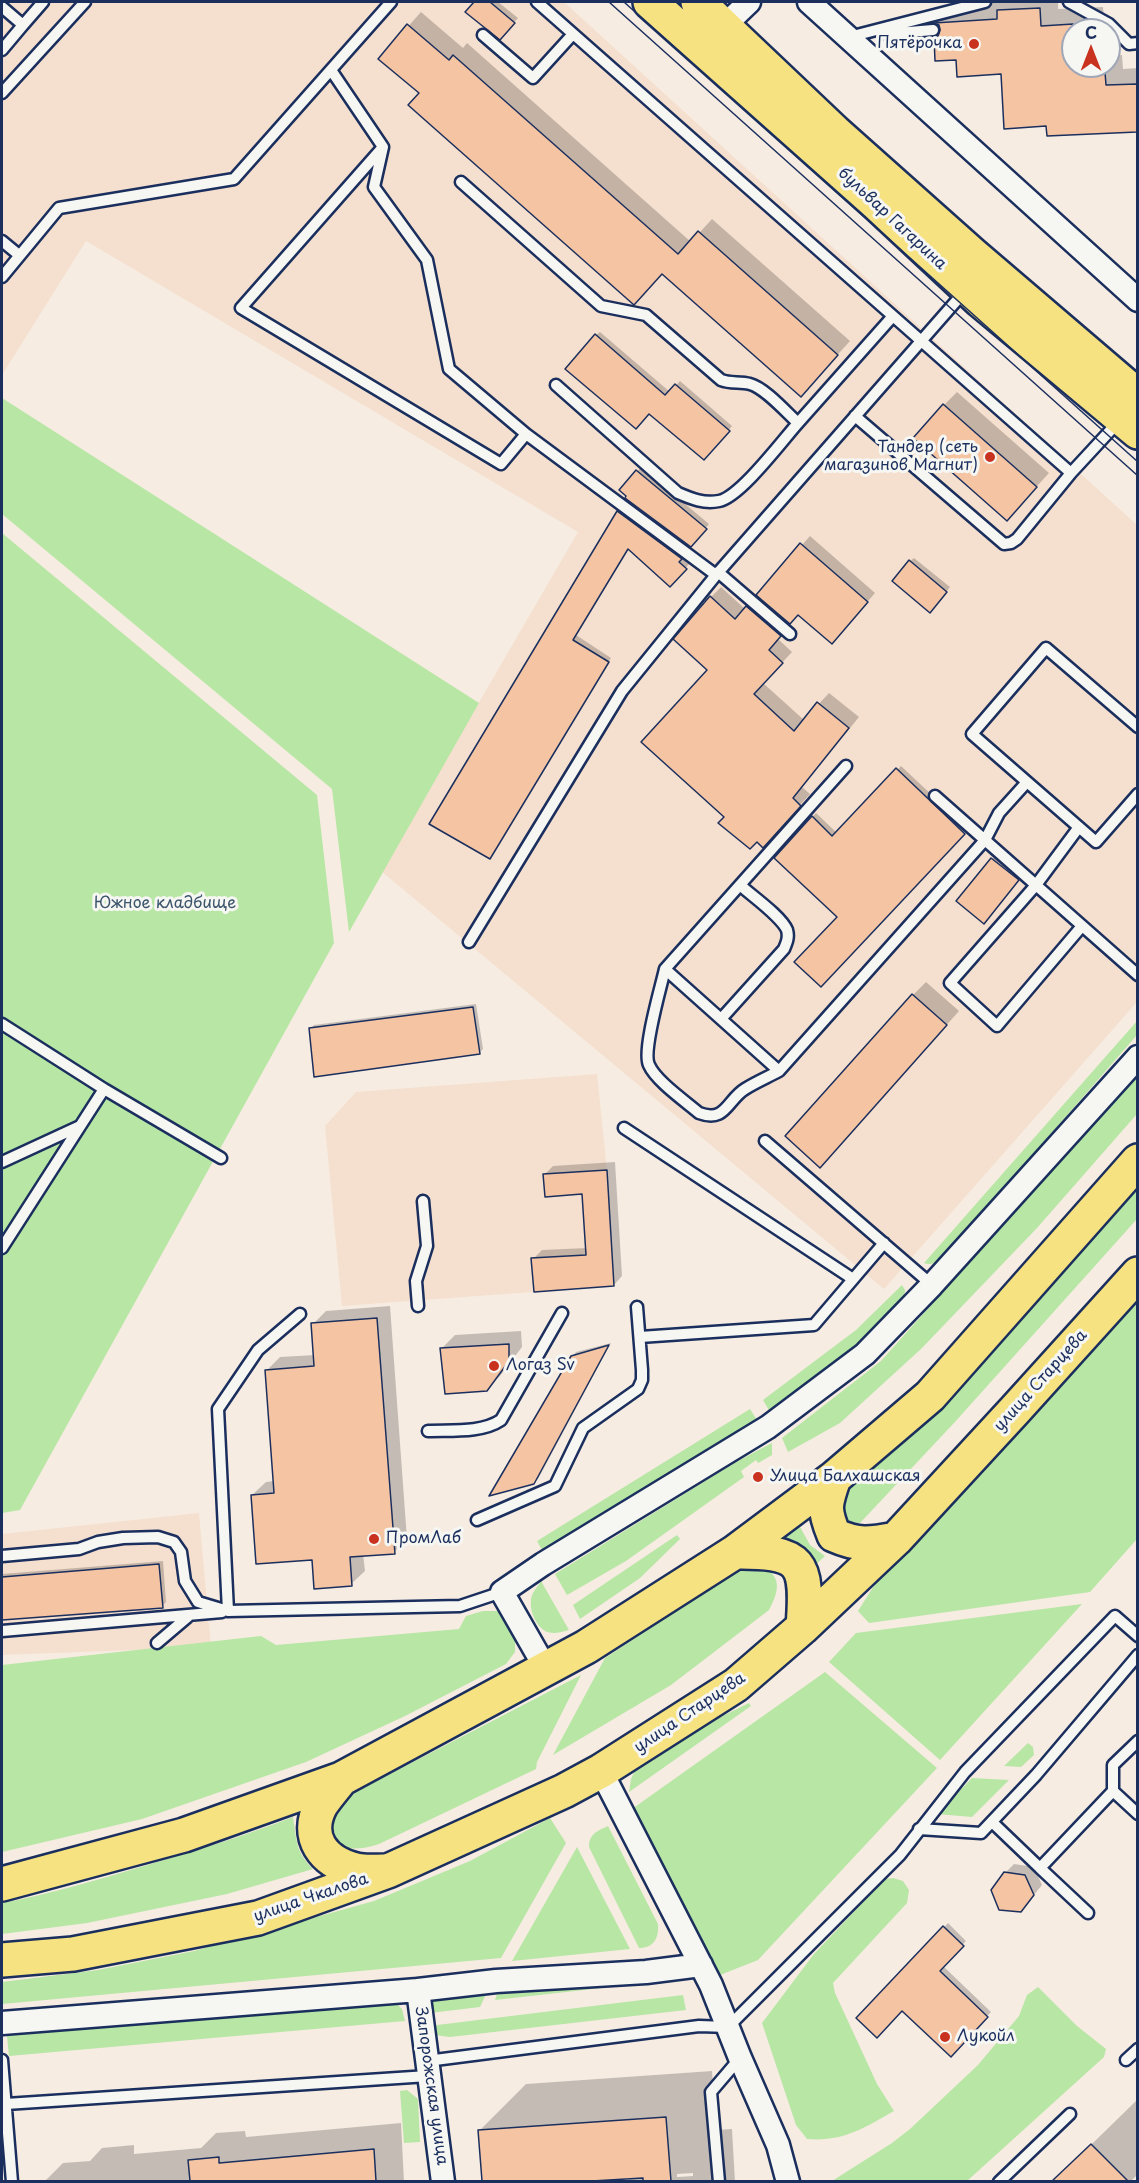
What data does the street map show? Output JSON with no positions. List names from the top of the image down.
{
  "streets": {
    "main road": ["бульвар Гагарина", "улица Старцева", "улица Чкалова"],
    "street": ["Запорожская улица"]
  },
  "crossings": [
    ["улица Старцева", "улица Чкалова"]
  ],
  "parks": ["Южное кладбище"],
  "places": [
    "Пятёрочка",
    "Тандер (сеть магазинов Магнит)",
    "Логаз Sv",
    "Улица Балхашская",
    "ПромЛаб",
    "Лукойл"
  ],
  "north": "top"
}
